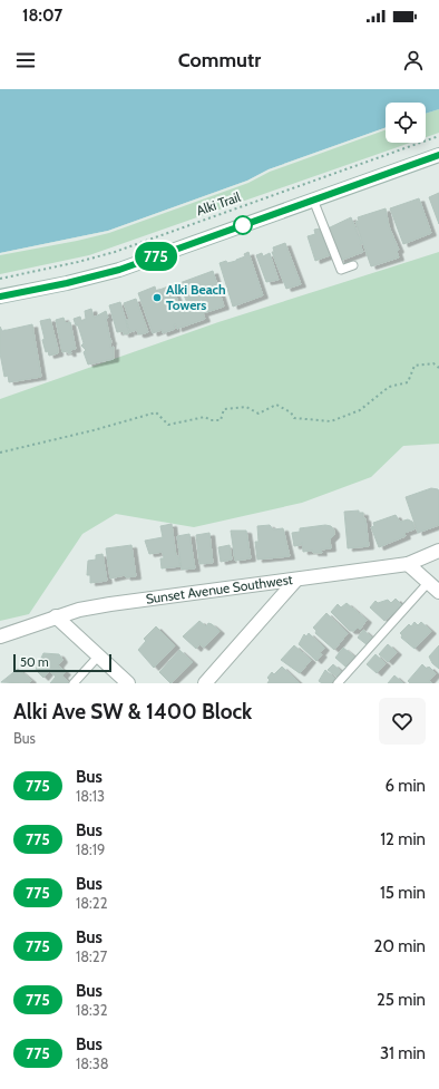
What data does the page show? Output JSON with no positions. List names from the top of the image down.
{
  "streets": {
    "street": ["Sunset Avenue Southwest"],
    "path": ["Alki Trail"]
  },
  "places": ["Alki Beach Towers"],
  "lines": ["bus line 775"],
  "scale_bar": "50 m",
  "page": {
    "status": "18:07",
    "header": "Commutr",
    "on_map": "775",
    "scale": "50 m",
    "heading": ["Alki Ave SW & 1400 Block", "Bus"],
    "list": [
      {
        "mark": "775",
        "name": "Bus",
        "note": "18:13",
        "value": "6 min"
      },
      {
        "mark": "775",
        "name": "Bus",
        "note": "18:19",
        "value": "12 min"
      },
      {
        "mark": "775",
        "name": "Bus",
        "note": "18:22",
        "value": "15 min"
      },
      {
        "mark": "775",
        "name": "Bus",
        "note": "18:27",
        "value": "20 min"
      },
      {
        "mark": "775",
        "name": "Bus",
        "note": "18:32",
        "value": "25 min"
      },
      {
        "mark": "775",
        "name": "Bus",
        "note": "18:38",
        "value": "31 min"
      }
    ]
  }
}
